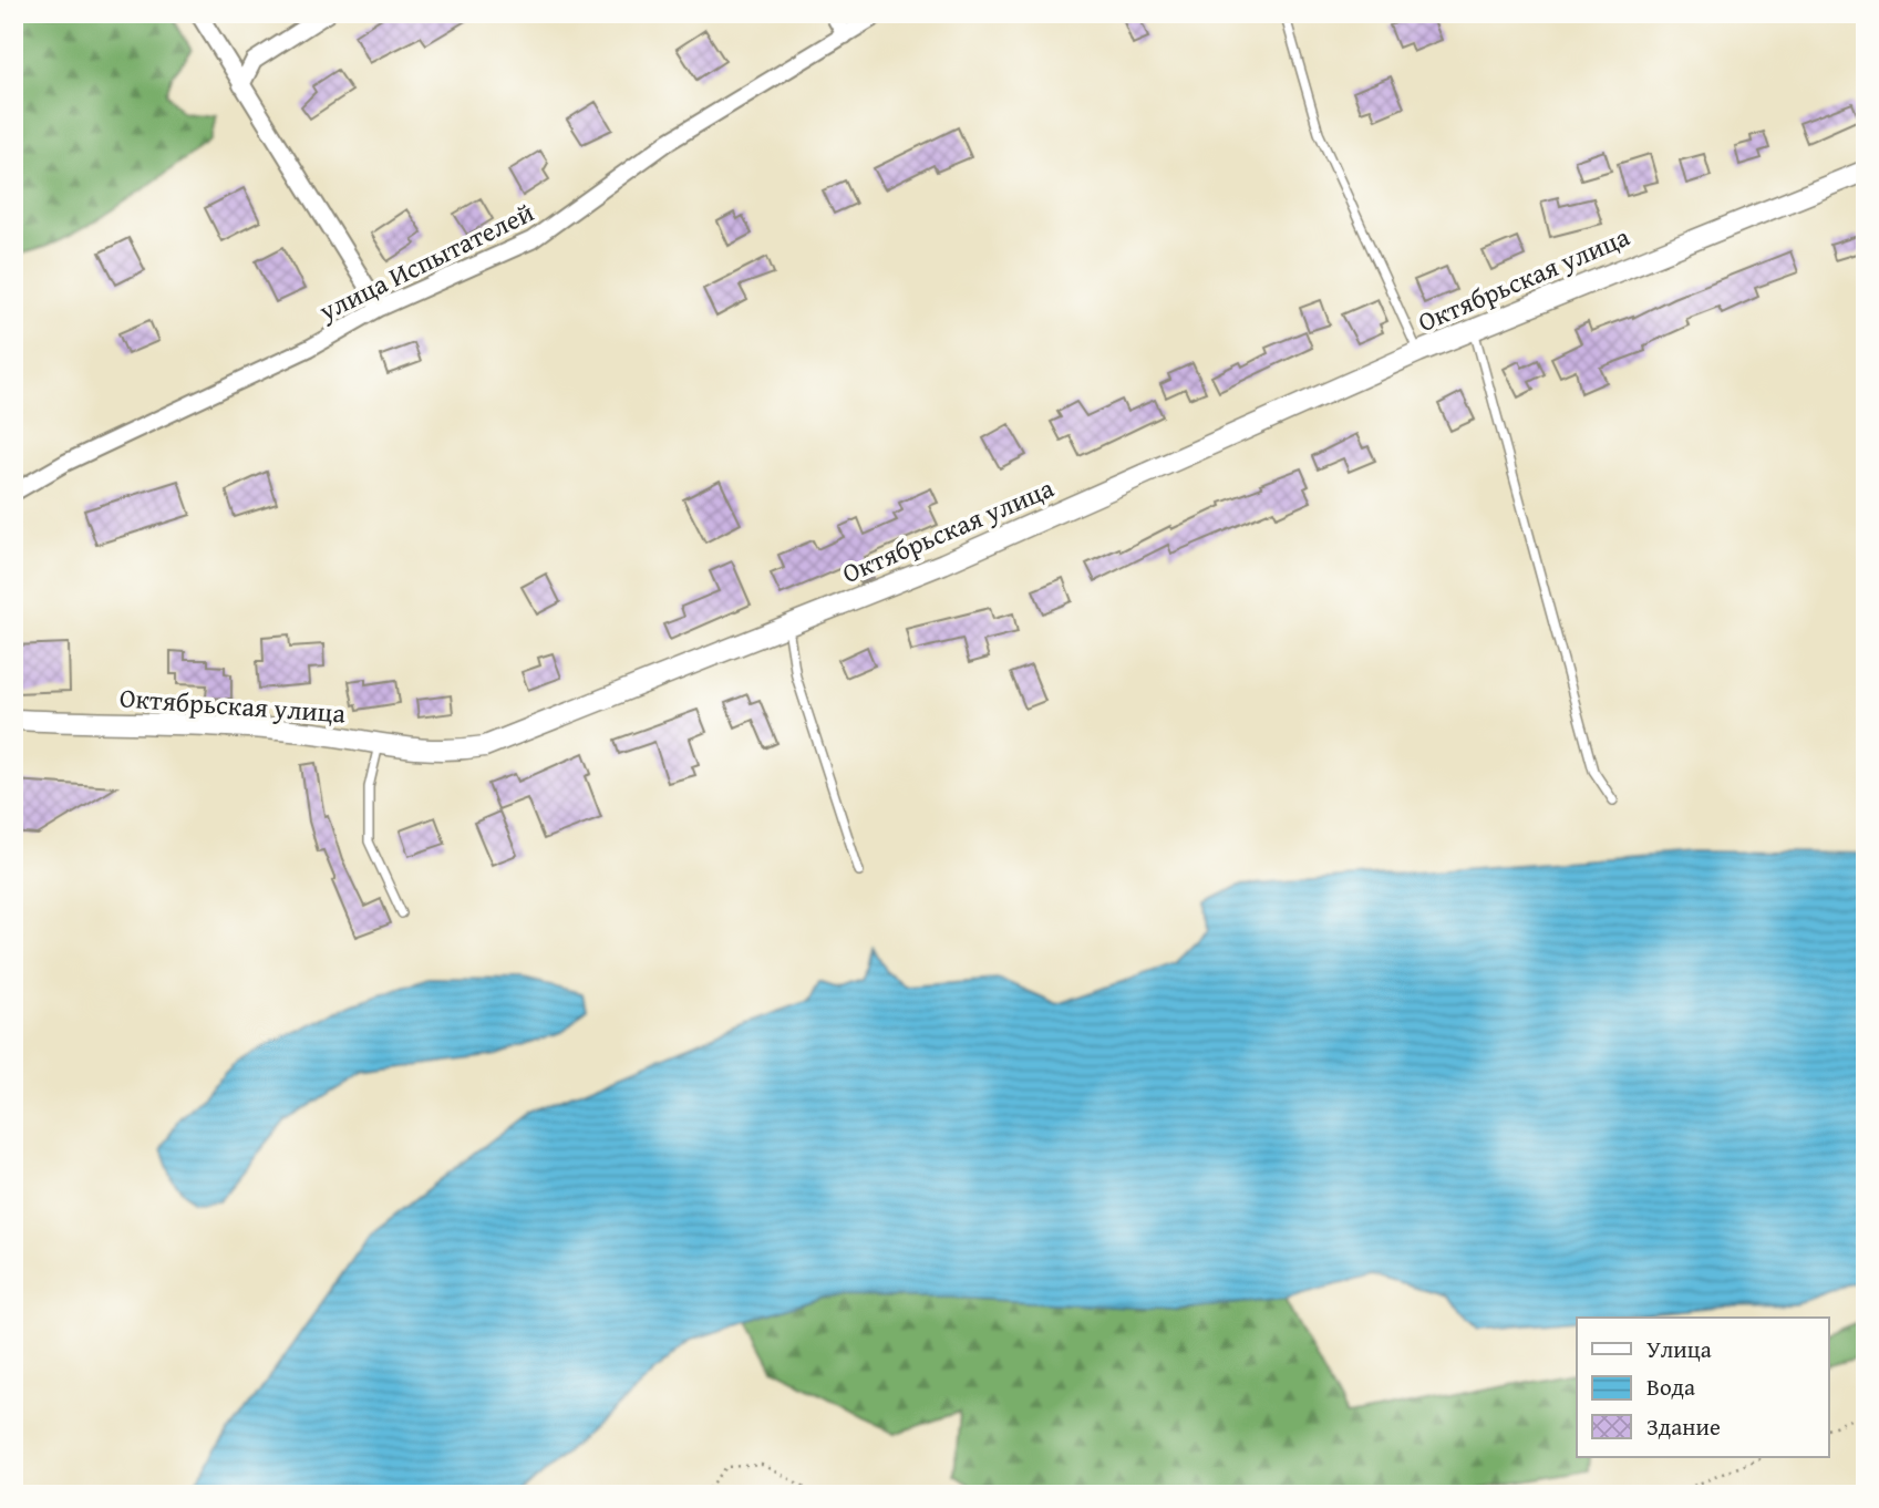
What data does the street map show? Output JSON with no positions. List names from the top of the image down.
{
  "streets": {
    "street": ["улица Испытателей", "Октябрьская улица"]
  },
  "legend": ["Улица", "Вода", "Здание"]
}
